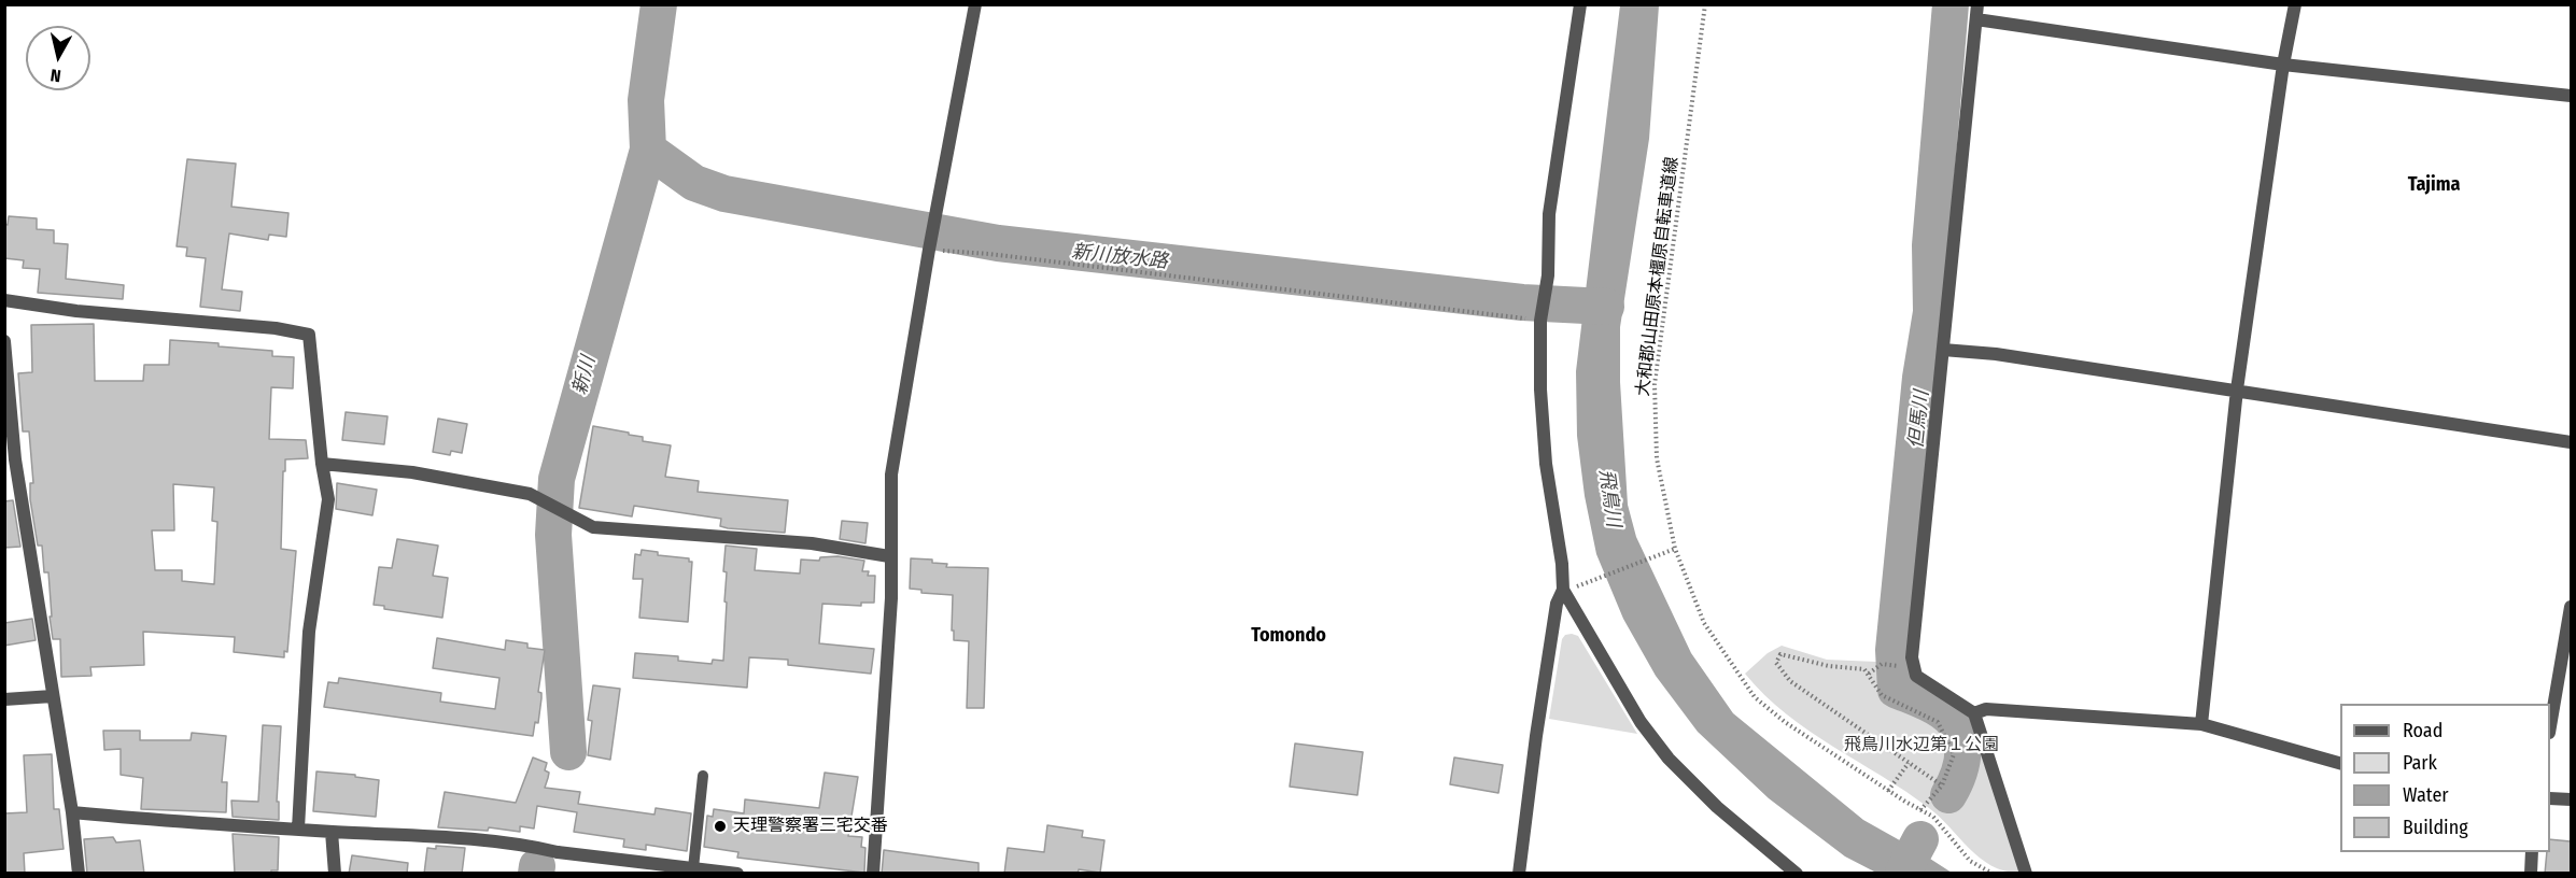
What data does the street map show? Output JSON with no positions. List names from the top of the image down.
{
  "streets": {
    "path": ["大和郡山田原本橿原自転車道線"]
  },
  "districts": ["Tajima", "Tomondo"],
  "water": [
    "新川放水路",
    "新川",
    "但馬川",
    "飛鳥川"
  ],
  "parks": ["飛鳥川水辺第１公園"],
  "places": ["天理警察署三宅交番"],
  "legend": [
    "Road",
    "Park",
    "Water",
    "Building"
  ],
  "north": "bottom"
}
